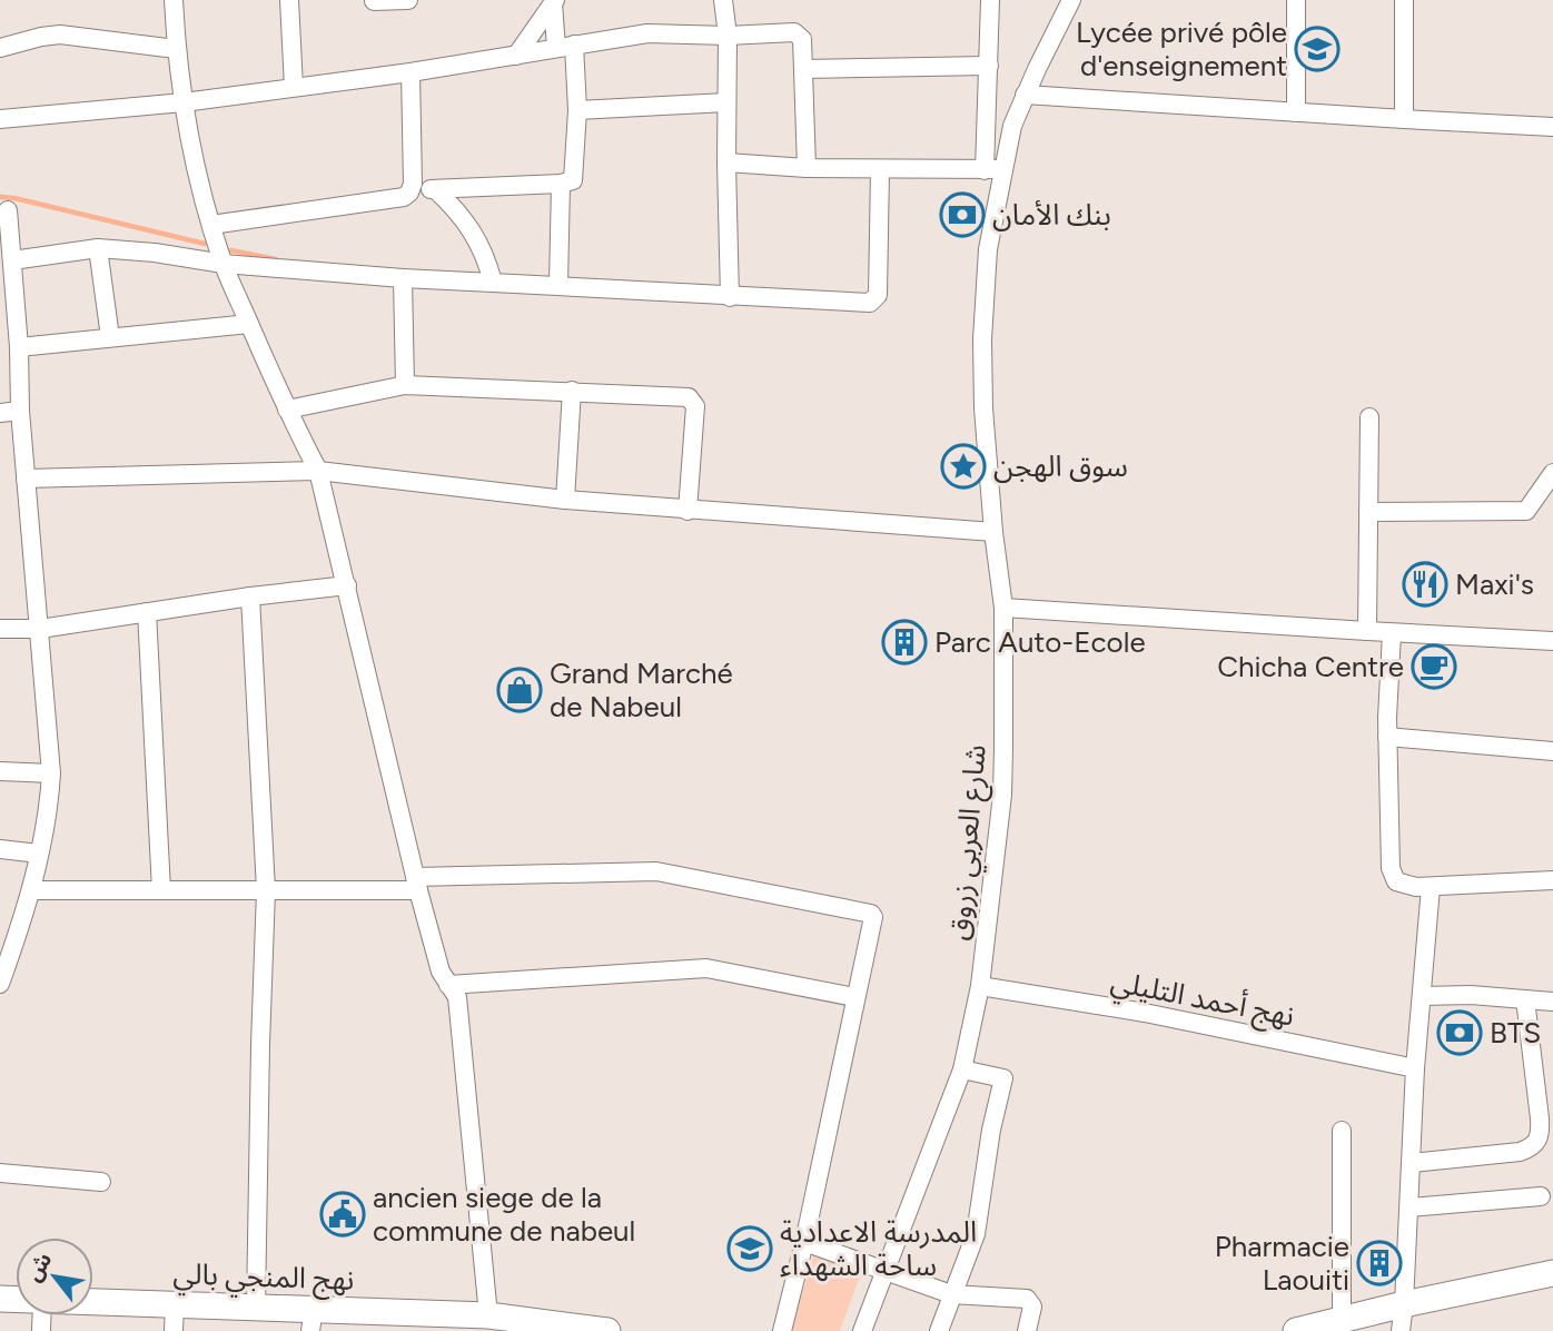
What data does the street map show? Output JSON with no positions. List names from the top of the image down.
{
  "streets": {
    "street": ["شارع العربي زروق", "نهج أحمد التليلي", "نهج المنجي بالي"]
  },
  "crossings": [
    ["شارع العربي زروق", "نهج أحمد التليلي"]
  ],
  "places": {
    "school or university": ["Lycée privé pôle d'enseignement", "المدرسة الاعدادية ساحة الشهداء"],
    "bank": ["بنك الأمان", "BTS"],
    "place": ["سوق الهجن"],
    "restaurant": ["Maxi's"],
    "building": ["Parc Auto-Ecole", "Pharmacie Laouiti"],
    "cafe": ["Chicha Centre"],
    "shop": ["Grand Marché de Nabeul"],
    "public building": ["ancien siege de la commune de nabeul"]
  },
  "north": "top left"
}
